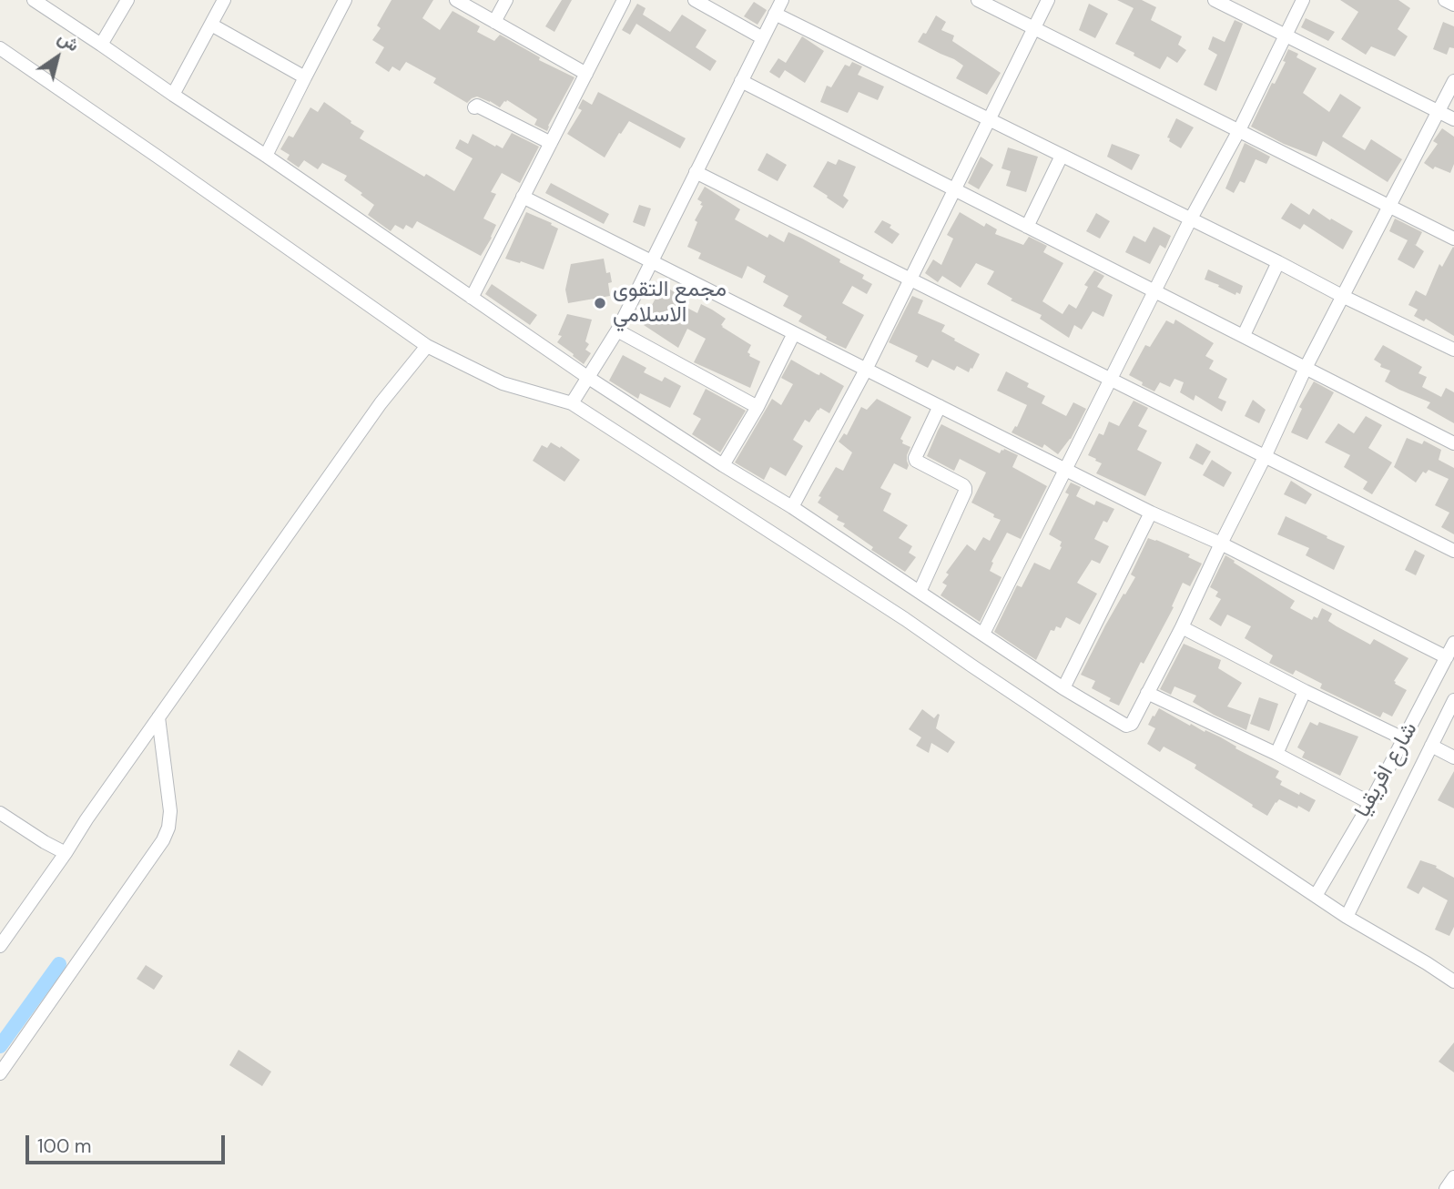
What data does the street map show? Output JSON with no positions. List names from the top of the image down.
{
  "streets": {
    "street": ["شارع افريقيا"]
  },
  "places": ["مجمع التقوى الاسلامي"],
  "scale_bar": "100 m",
  "north": "top right"
}
